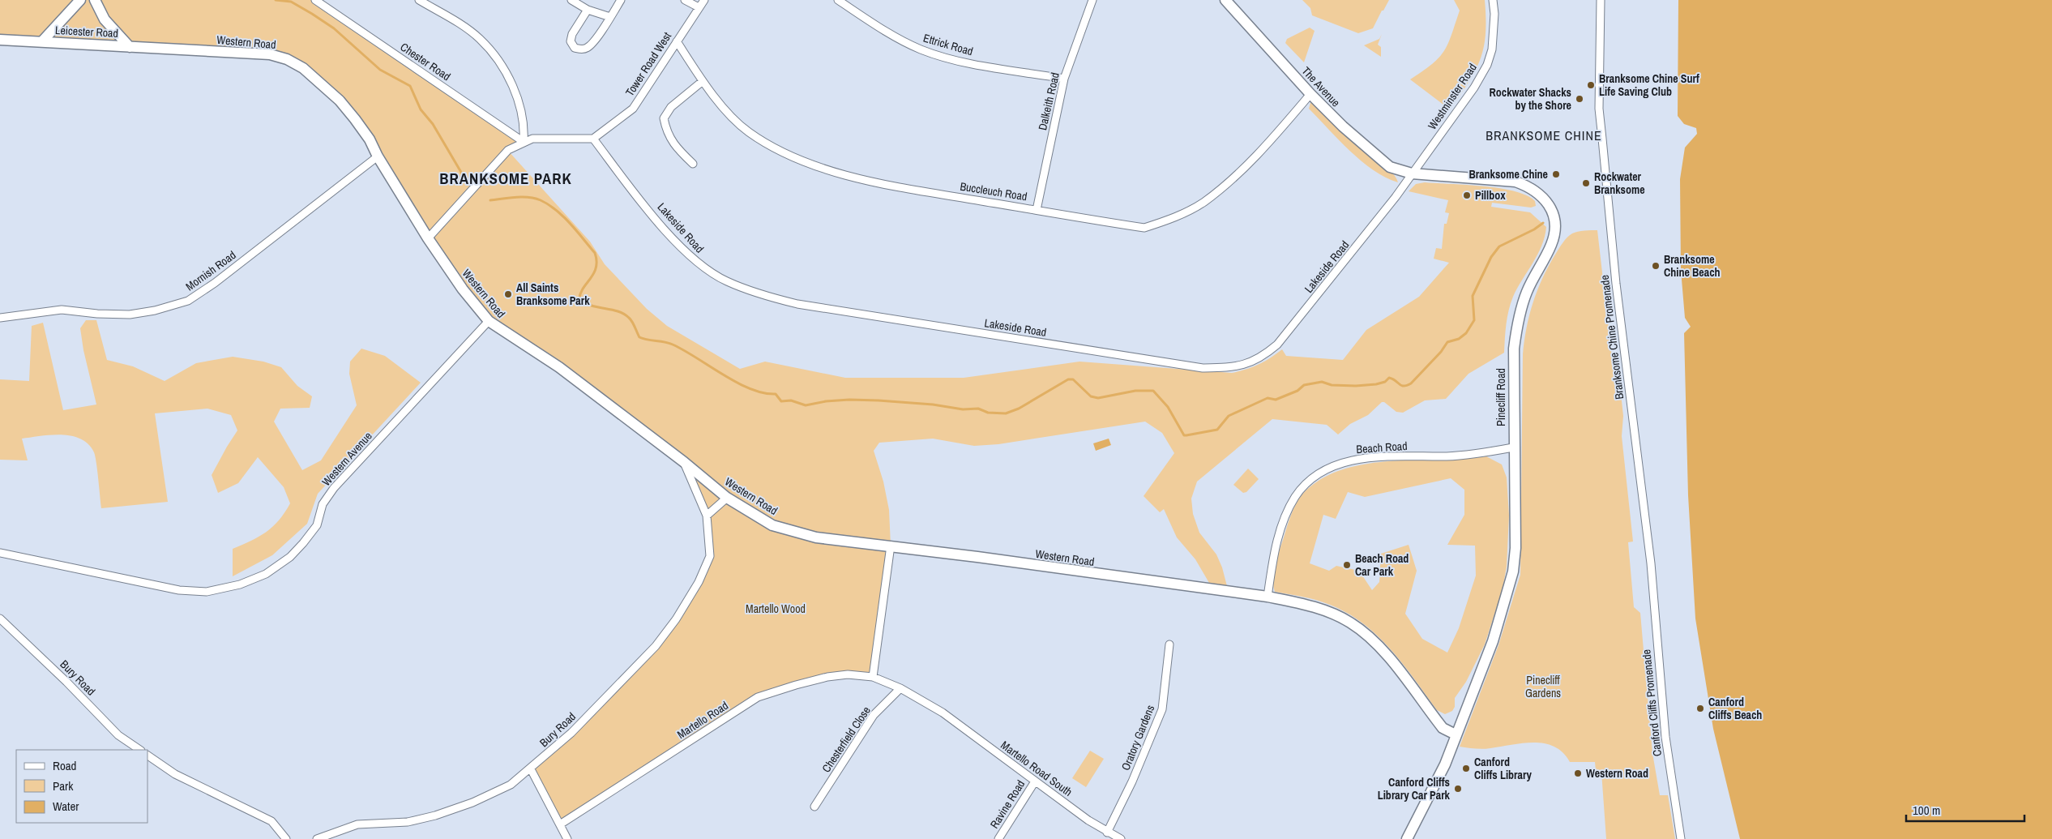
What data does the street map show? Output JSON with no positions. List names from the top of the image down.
{
  "streets": {
    "street": [
      "Leicester Road",
      "Western Road",
      "Ettrick Road",
      "Chester Road",
      "Tower Road West",
      "The Avenue",
      "Westminster Road",
      "Dalkeith Road",
      "Buccleuch Road",
      "Lakeside Road",
      "Mornish Road",
      "Branksome Chine Promenade",
      "Pinecliff Road",
      "Beach Road",
      "Western Avenue",
      "Bury Road",
      "Canford Cliffs Promenade",
      "Martello Road",
      "Oratory Gardens",
      "Chesterfield Close",
      "Martello Road South",
      "Ravine Road"
    ]
  },
  "crossings": [
    ["Leicester Road", "Western Road"],
    ["Western Road", "Mornish Road"],
    ["Western Road", "Pinecliff Road"],
    ["Western Road", "Beach Road"],
    ["Western Road", "Western Avenue"],
    ["Western Road", "Bury Road"],
    ["Ettrick Road", "Dalkeith Road"],
    ["Tower Road West", "Buccleuch Road"],
    ["Tower Road West", "Lakeside Road"],
    ["The Avenue", "Westminster Road"],
    ["The Avenue", "Buccleuch Road"],
    ["The Avenue", "Lakeside Road"],
    ["The Avenue", "Pinecliff Road"],
    ["Westminster Road", "Lakeside Road"],
    ["Westminster Road", "Pinecliff Road"],
    ["Dalkeith Road", "Buccleuch Road"],
    ["Lakeside Road", "Pinecliff Road"],
    ["Branksome Chine Promenade", "Canford Cliffs Promenade"],
    ["Pinecliff Road", "Beach Road"],
    ["Martello Road", "Chesterfield Close"],
    ["Martello Road", "Martello Road South"],
    ["Oratory Gardens", "Martello Road South"],
    ["Martello Road South", "Ravine Road"]
  ],
  "districts": ["BRANKSOME CHINE", "BRANKSOME PARK"],
  "parks": ["Martello Wood", "Pinecliff Gardens"],
  "places": [
    "Branksome Chine Surf Life Saving Club",
    "Rockwater Shacks by the Shore",
    "Branksome Chine",
    "Rockwater Branksome",
    "Pillbox",
    "Branksome Chine Beach",
    "All Saints Branksome Park",
    "Beach Road Car Park",
    "Canford Cliffs Beach",
    "Canford Cliffs Library",
    "Western Road",
    "Canford Cliffs Library Car Park"
  ],
  "legend": ["Road", "Park", "Water"],
  "scale_bar": "100 m"
}
